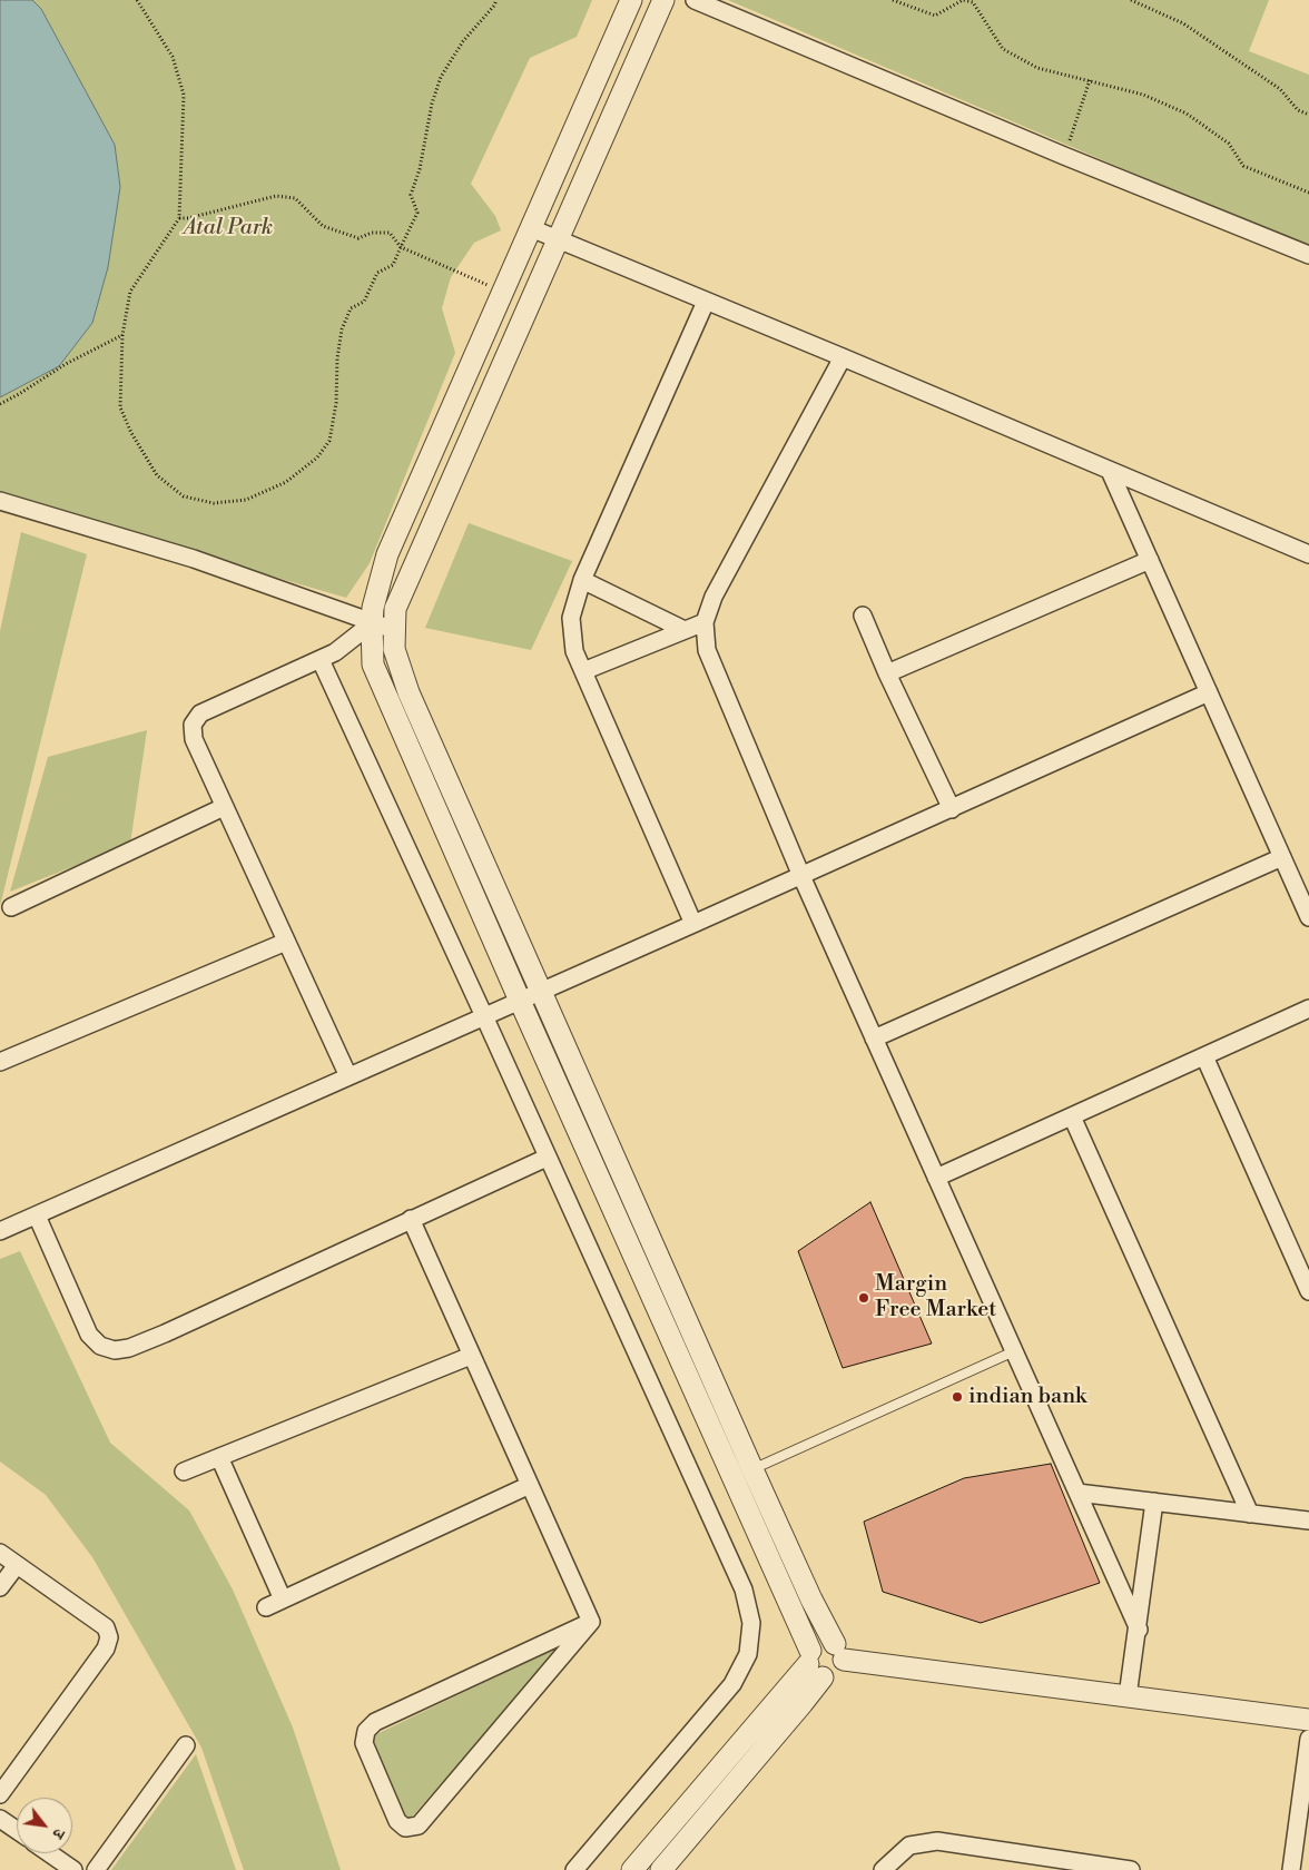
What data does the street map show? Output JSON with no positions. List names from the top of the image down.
{
  "parks": ["Atal Park"],
  "places": ["Margin Free Market", "indian bank"],
  "north": "bottom right"
}
